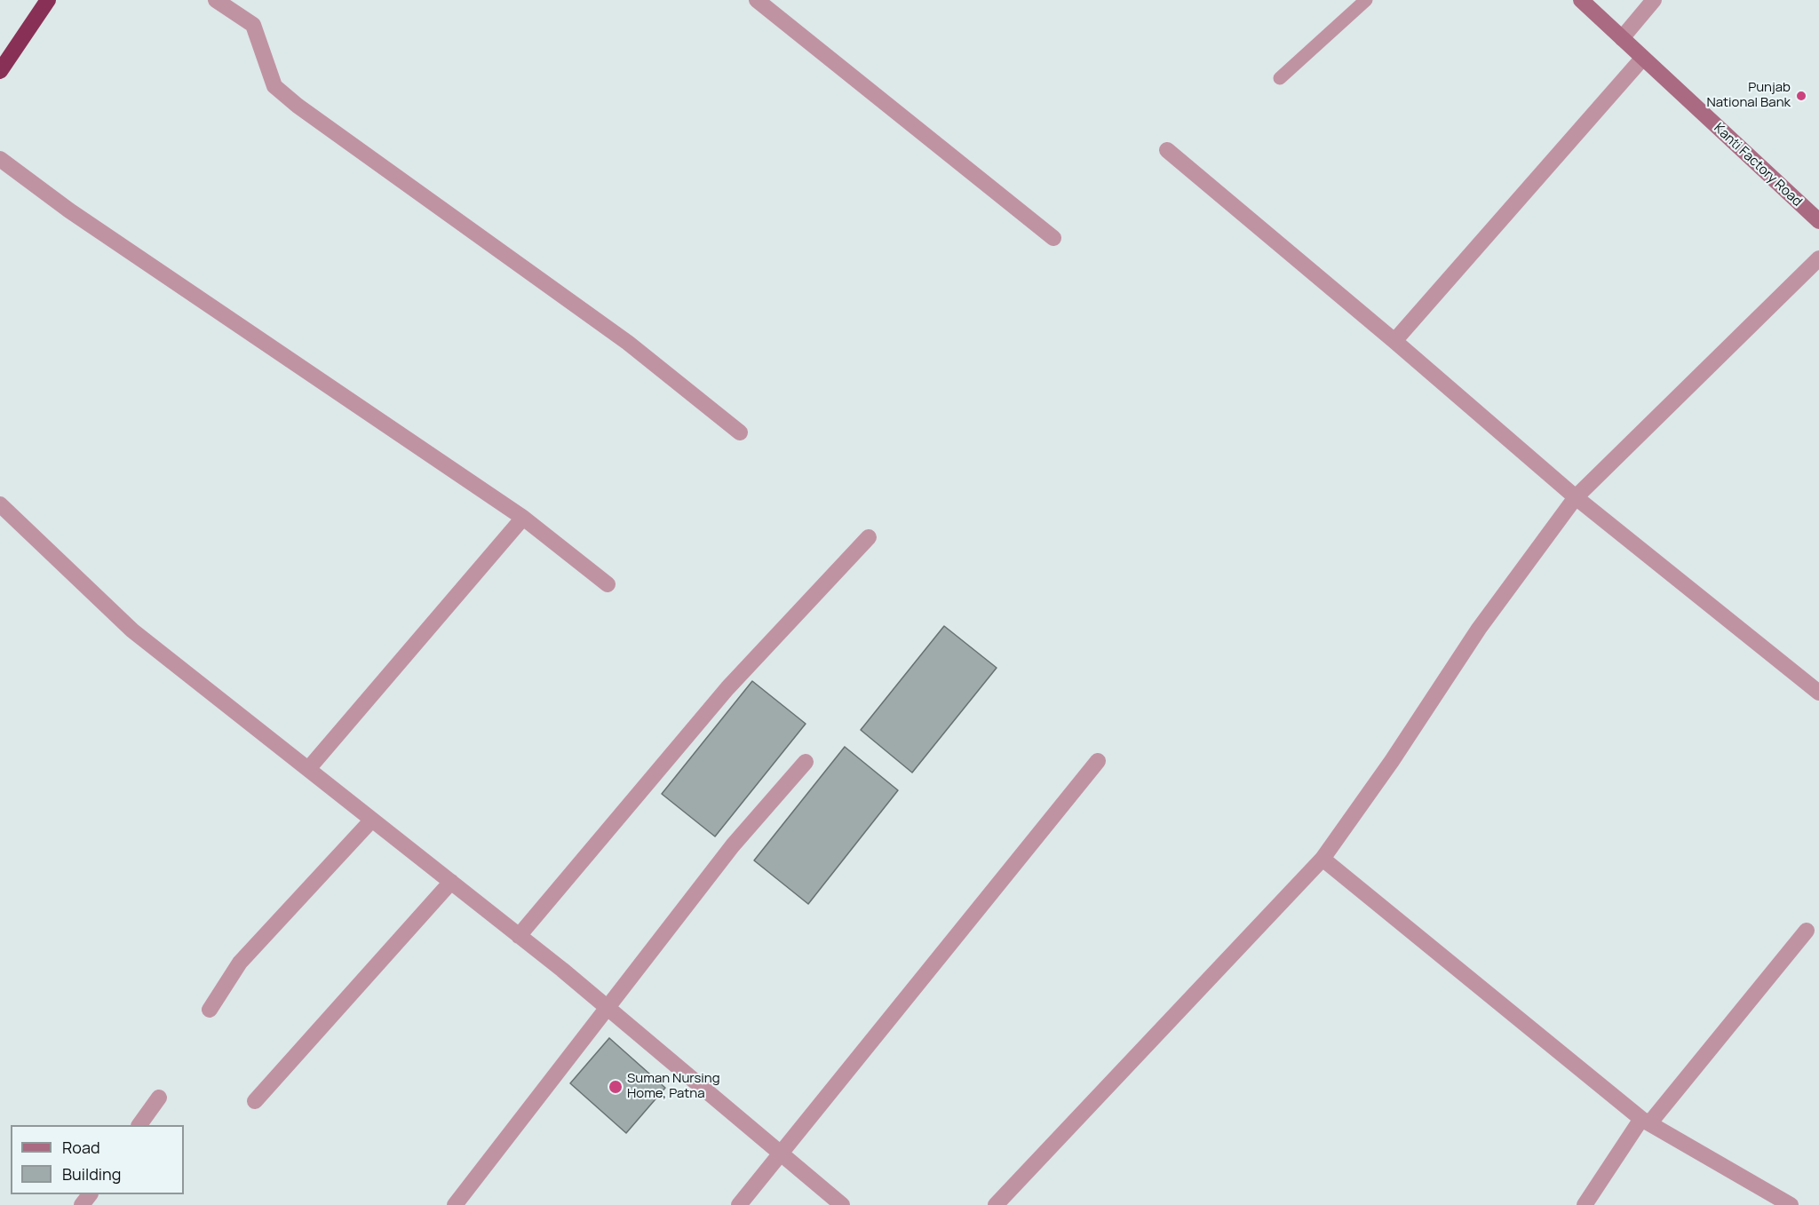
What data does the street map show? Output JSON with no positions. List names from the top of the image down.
{
  "streets": {
    "street": ["Kanti Factory Road"]
  },
  "places": ["Punjab National Bank", "Suman Nursing Home, Patna"],
  "legend": ["Road", "Building"]
}
